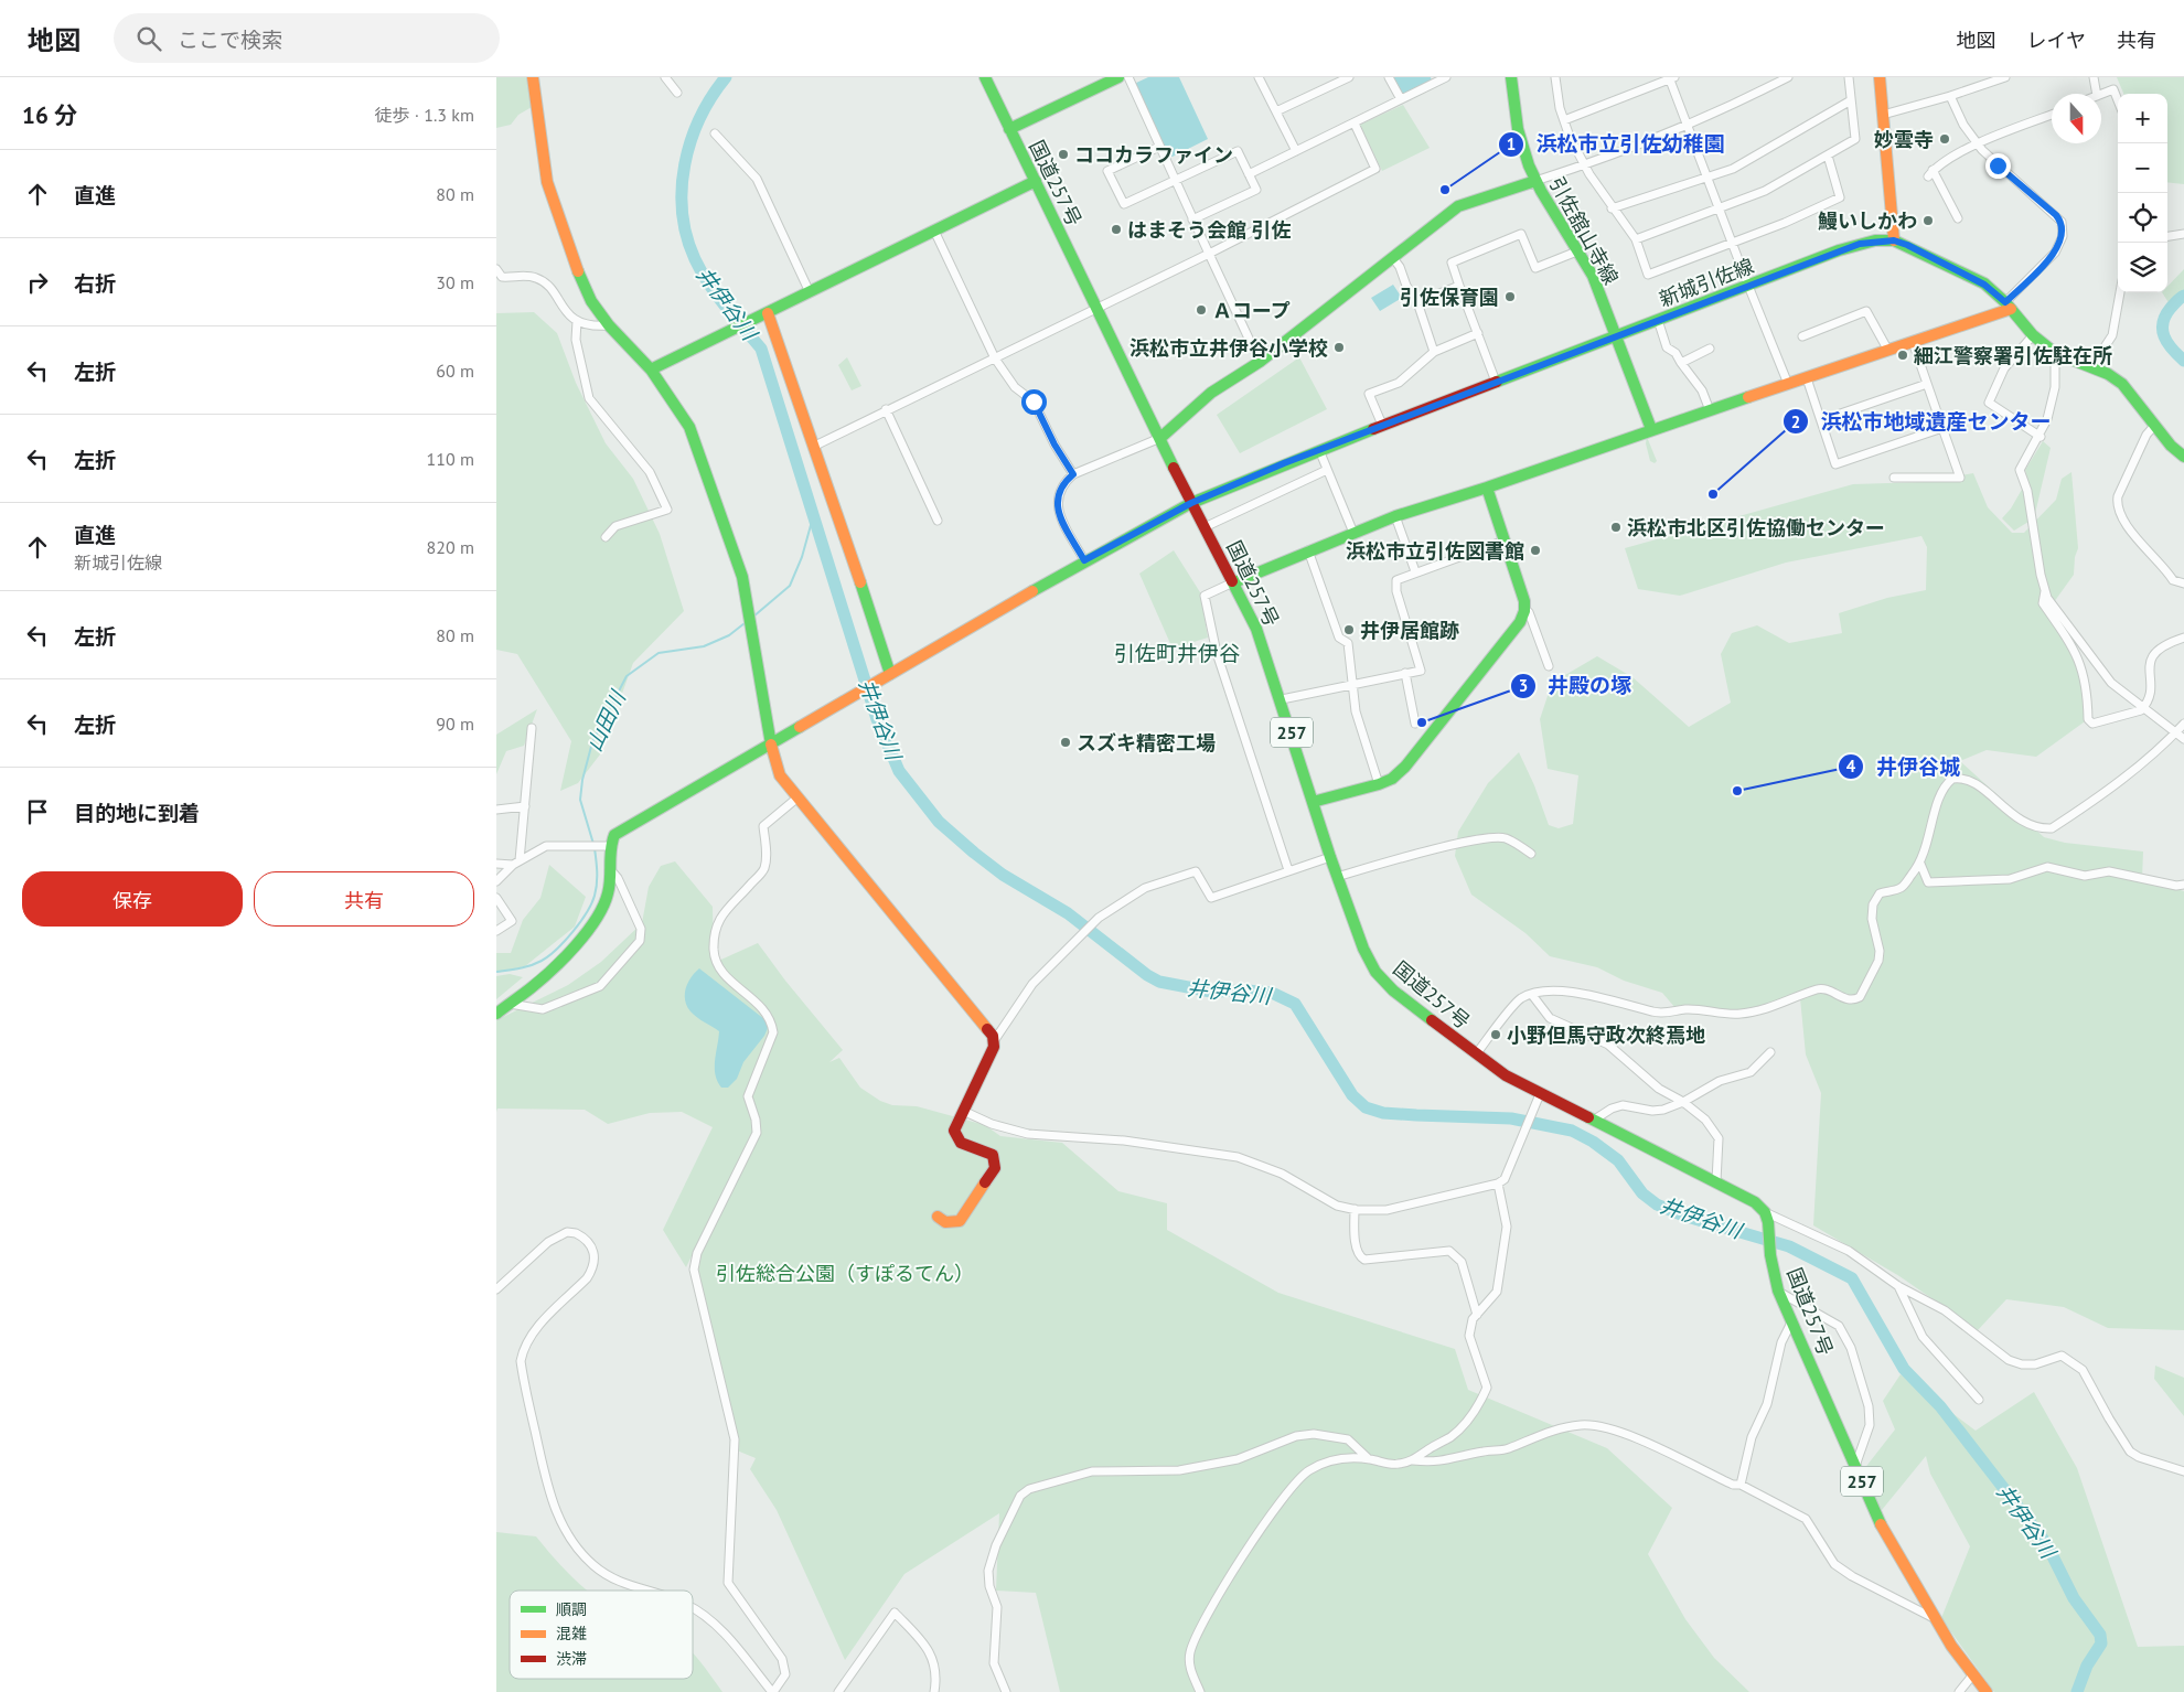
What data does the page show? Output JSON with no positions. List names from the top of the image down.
{
  "streets": {
    "main road": [
      "国道257号",
      "引佐舘山寺線",
      "新城引佐線",
      "257"
    ]
  },
  "crossings": [
    ["国道257号", "新城引佐線"],
    ["引佐舘山寺線", "新城引佐線"]
  ],
  "districts": ["引佐町井伊谷"],
  "water": ["井伊谷川", "山田川"],
  "parks": ["引佐総合公園（すぽるてん）"],
  "places": [
    "妙雲寺",
    "ココカラファイン",
    "浜松市立引佐幼稚園",
    "鰻いしかわ",
    "はまそう会館 引佐",
    "引佐保育園",
    "Ａコープ",
    "浜松市立井伊谷小学校",
    "細江警察署引佐駐在所",
    "浜松市地域遺産センター",
    "浜松市北区引佐協働センター",
    "浜松市立引佐図書館",
    "井伊居館跡",
    "井殿の塚",
    "スズキ精密工場",
    "井伊谷城",
    "小野但馬守政次終焉地"
  ],
  "legend": ["順調", "混雑", "渋滞"],
  "north": "bottom",
  "page": {
    "header": "地図",
    "search": "ここで検索",
    "nav": ["地図", "レイヤ", "共有"],
    "heading": ["16 分", "徒歩 · 1.3 km"],
    "map_buttons": ["+", "−"],
    "list": [
      ["直進", "80 m"],
      ["右折", "30 m"],
      ["左折", "60 m"],
      ["左折", "110 m"],
      ["直進", "新城引佐線", "820 m"],
      ["左折", "80 m"],
      ["左折", "90 m"],
      "目的地に到着"
    ],
    "buttons": ["保存", "共有"]
  }
}
